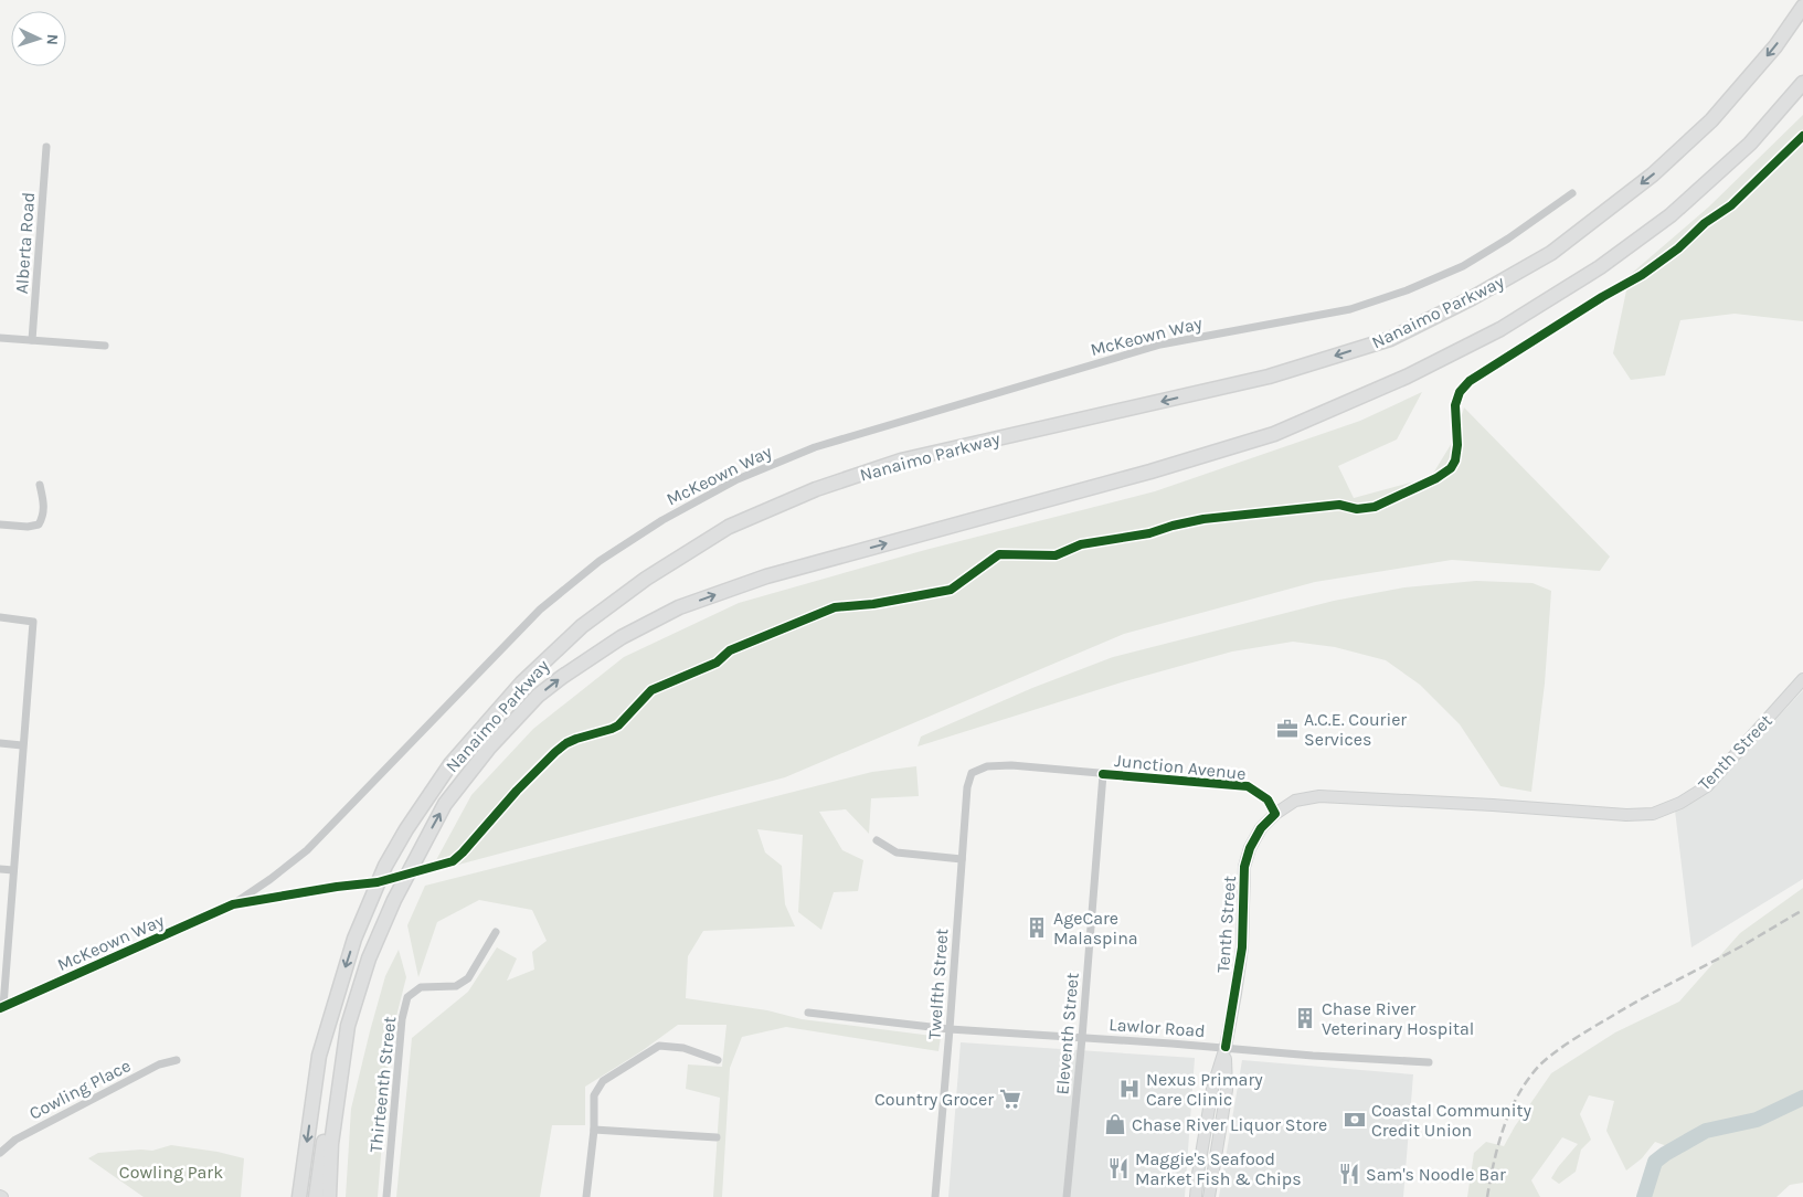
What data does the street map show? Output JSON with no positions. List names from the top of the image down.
{
  "streets": {
    "highway": ["Nanaimo Parkway"],
    "street": [
      "Alberta Road",
      "McKeown Way",
      "Tenth Street",
      "Junction Avenue",
      "Twelfth Street",
      "Lawlor Road",
      "Eleventh Street",
      "Thirteenth Street",
      "Cowling Place"
    ]
  },
  "crossings": [
    ["Tenth Street", "Junction Avenue"],
    ["Tenth Street", "Lawlor Road"],
    ["Junction Avenue", "Twelfth Street"],
    ["Junction Avenue", "Eleventh Street"],
    ["Twelfth Street", "Lawlor Road"],
    ["Lawlor Road", "Eleventh Street"]
  ],
  "parks": ["Cowling Park"],
  "places": {
    "office": ["A.C.E. Courier Services"],
    "building": ["AgeCare Malaspina", "Chase River Veterinary Hospital"],
    "hospital": ["Nexus Primary Care Clinic"],
    "supermarket": ["Country Grocer"],
    "bank": ["Coastal Community Credit Union"],
    "shop": ["Chase River Liquor Store"],
    "restaurant": ["Maggie's Seafood Market Fish & Chips", "Sam's Noodle Bar"]
  },
  "north": "right"
}
